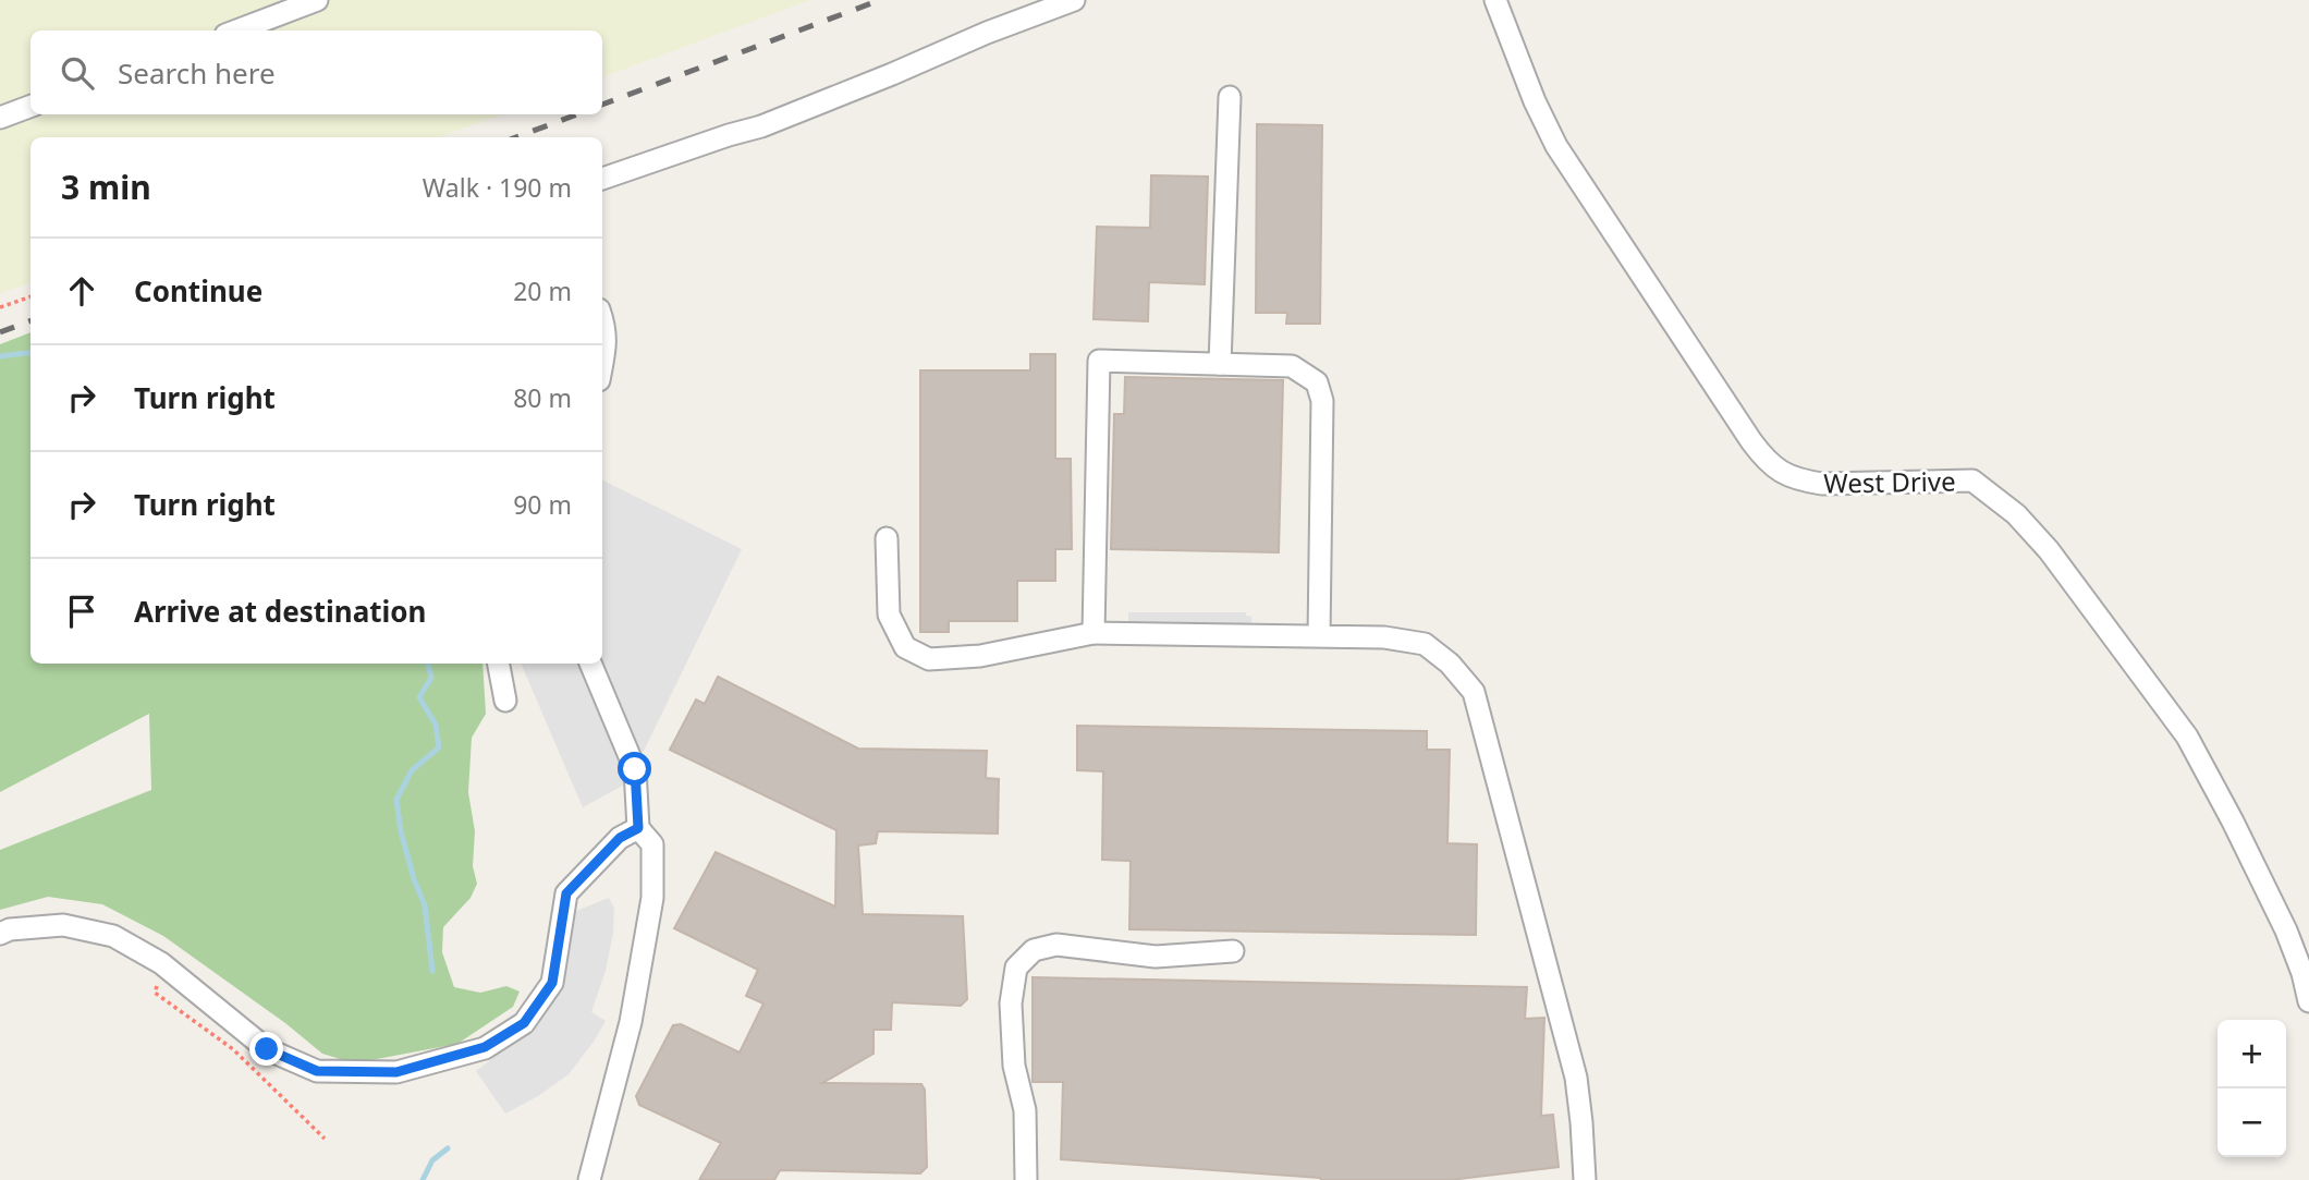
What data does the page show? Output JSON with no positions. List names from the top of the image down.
{
  "streets": {
    "street": ["West Drive"]
  },
  "page": {
    "search": "Search here",
    "heading": ["3 min", "Walk · 190 m"],
    "list": [
      ["Continue", "20 m"],
      ["Turn right", "80 m"],
      ["Turn right", "90 m"],
      "Arrive at destination"
    ],
    "map_buttons": ["+", "−"]
  }
}
